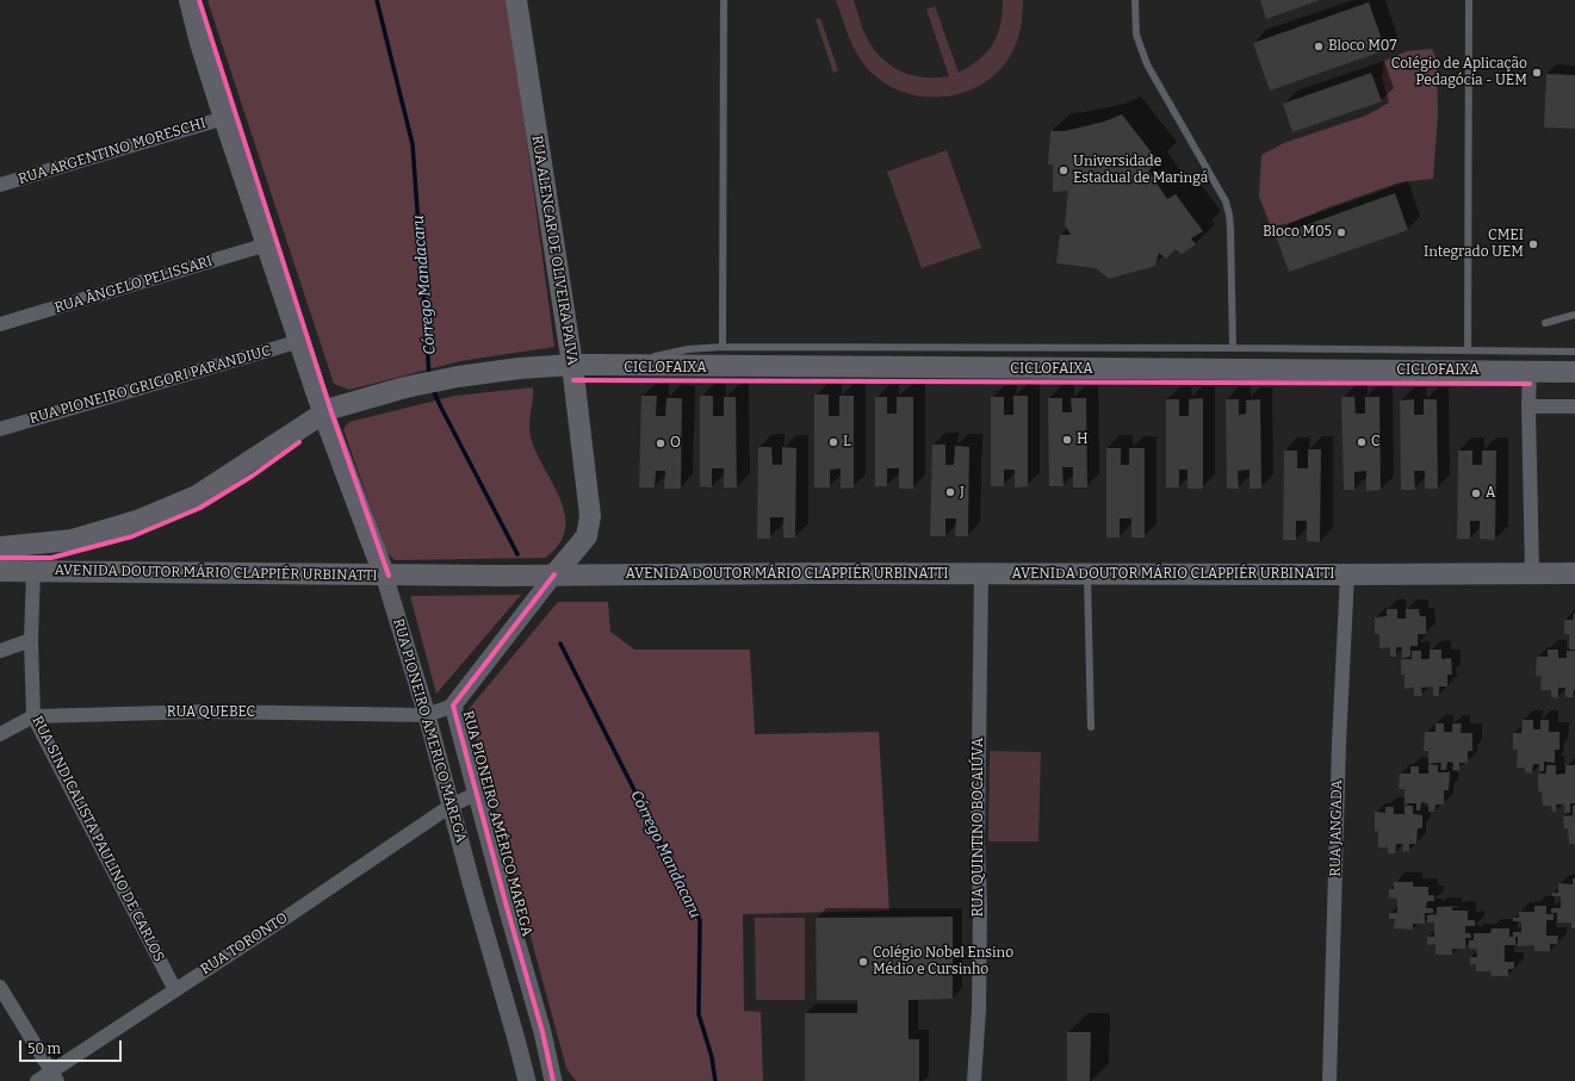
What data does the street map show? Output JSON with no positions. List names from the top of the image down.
{
  "streets": {
    "main road": ["RUA ALENCAR DE OLIVEIRA PAIVA", "AVENIDA DOUTOR MÁRIO CLAPPIÉR URBINATTI"],
    "street": [
      "RUA ARGENTINO MORESCHI",
      "RUA ÂNGELO PELISSARI",
      "RUA PIONEIRO GRIGORI PARANDIUC",
      "RUA QUEBEC",
      "RUA PIONEIRO AMERICO MAREGA",
      "RUA PIONEIRO AMÉRICO MAREGA",
      "RUA QUINTINO BOCAIÚVA",
      "RUA JANGADA",
      "RUA SINDICALISTA PAULINO DE CARLOS",
      "RUA TORONTO"
    ],
    "cycle path": ["CICLOFAIXA"]
  },
  "crossings": [
    ["RUA ALENCAR DE OLIVEIRA PAIVA", "AVENIDA DOUTOR MÁRIO CLAPPIÉR URBINATTI"],
    ["RUA ALENCAR DE OLIVEIRA PAIVA", "RUA PIONEIRO AMÉRICO MAREGA"],
    ["AVENIDA DOUTOR MÁRIO CLAPPIÉR URBINATTI", "RUA PIONEIRO AMERICO MAREGA"],
    ["AVENIDA DOUTOR MÁRIO CLAPPIÉR URBINATTI", "RUA PIONEIRO AMÉRICO MAREGA"],
    ["AVENIDA DOUTOR MÁRIO CLAPPIÉR URBINATTI", "RUA QUINTINO BOCAIÚVA"],
    ["AVENIDA DOUTOR MÁRIO CLAPPIÉR URBINATTI", "RUA JANGADA"],
    ["AVENIDA DOUTOR MÁRIO CLAPPIÉR URBINATTI", "RUA SINDICALISTA PAULINO DE CARLOS"],
    ["RUA QUEBEC", "RUA PIONEIRO AMERICO MAREGA"],
    ["RUA QUEBEC", "RUA SINDICALISTA PAULINO DE CARLOS"],
    ["RUA PIONEIRO AMERICO MAREGA", "RUA TORONTO"],
    ["RUA PIONEIRO AMÉRICO MAREGA", "RUA TORONTO"],
    ["RUA SINDICALISTA PAULINO DE CARLOS", "RUA TORONTO"]
  ],
  "water": ["Córrego Mandacaru"],
  "places": [
    "Bloco M07",
    "Colégio de Aplicação Pedagócia - UEM",
    "Universidade Estadual de Maringá",
    "Bloco M05",
    "CMEI Integrado UEM",
    "H",
    "L",
    "C",
    "O",
    "J",
    "A",
    "Colégio Nobel Ensino Médio e Cursinho"
  ],
  "scale_bar": "50 m"
}
